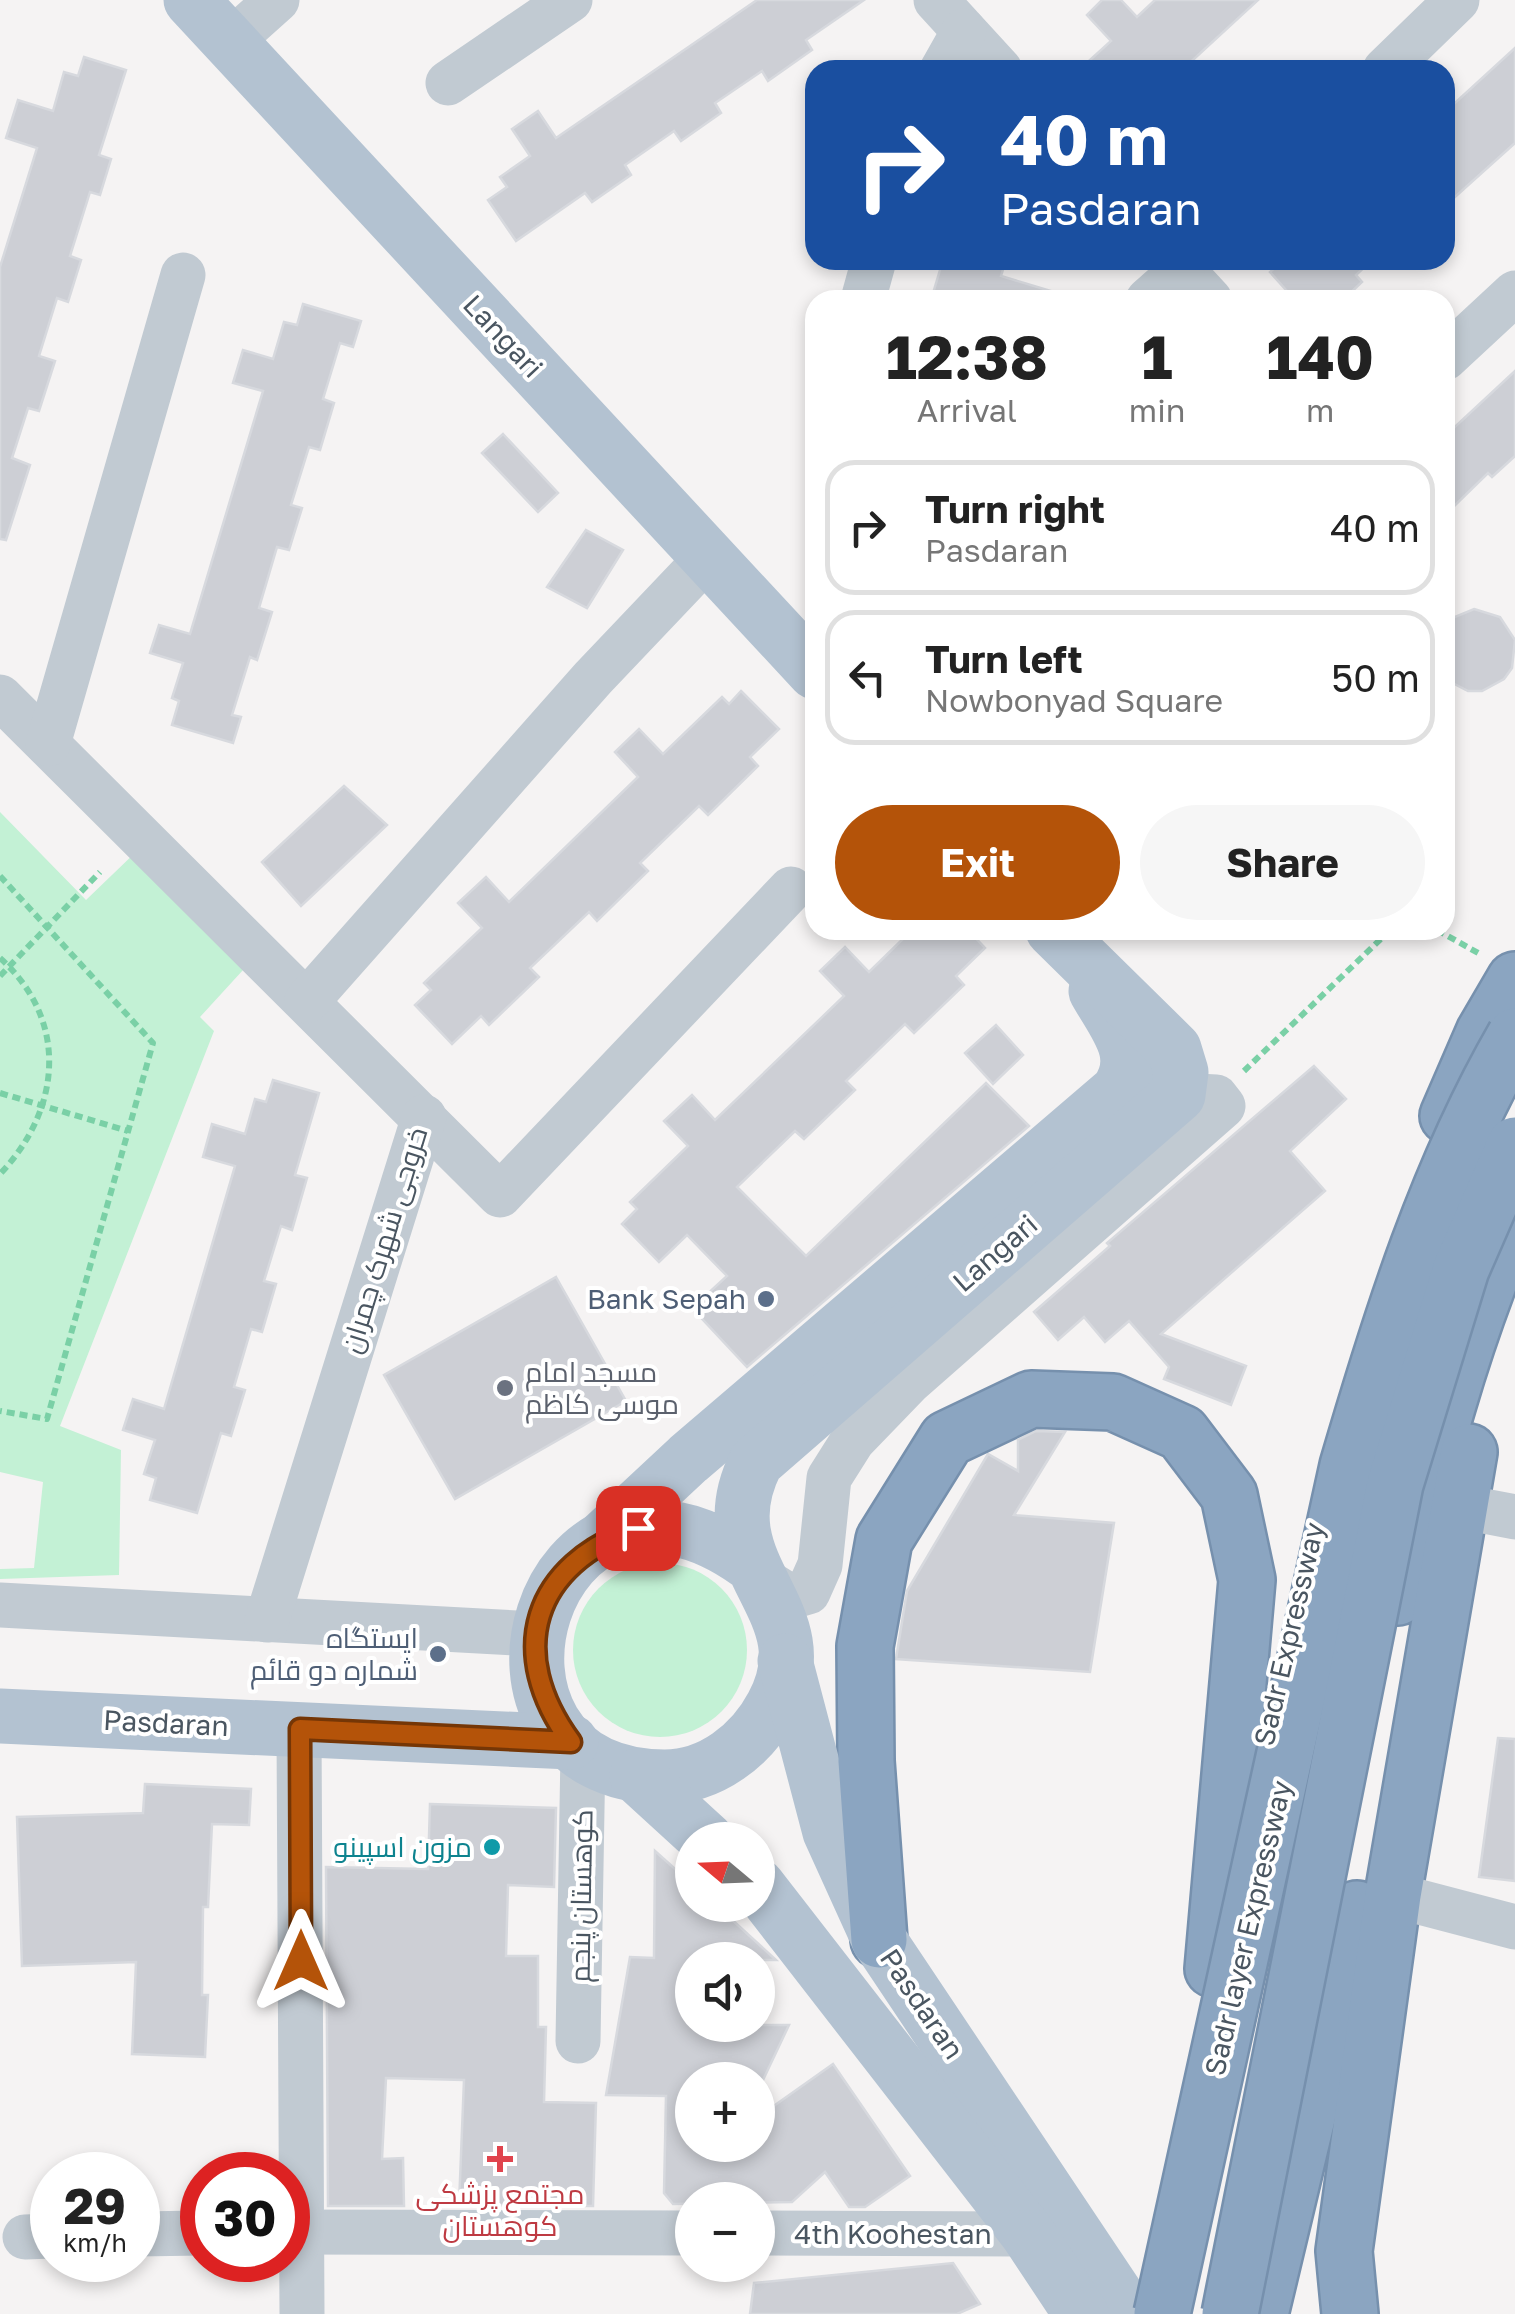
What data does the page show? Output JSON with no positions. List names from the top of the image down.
{
  "streets": {
    "highway": ["Sadr Expressway", "Sadr layer Expressway"],
    "main road": ["Langari", "Pasdaran"],
    "street": ["خروجی شهرک چمران", "کوهستان پنجم", "4th Koohestan"]
  },
  "crossings": [
    ["Langari", "Pasdaran"],
    ["Langari", "کوهستان پنجم"],
    ["Pasdaran", "کوهستان پنجم"],
    ["Pasdaran", "4th Koohestan"]
  ],
  "places": {
    "other": [
      "Bank Sepah",
      "مسجد امام موسی کاظم",
      "ایستگاه شماره دو قائم",
      "مزون اسپینو"
    ],
    "health": ["مجتمع پزشکی کوهستان"]
  },
  "north": "left",
  "page": {
    "turn": ["40 m", "Pasdaran"],
    "eta": [
      "12:38",
      "Arrival",
      "1",
      "min",
      "140",
      "m"
    ],
    "list": [
      {
        "name": "Turn right",
        "note": "Pasdaran",
        "value": "40 m"
      },
      {
        "name": "Turn left",
        "note": "Nowbonyad Square",
        "value": "50 m"
      }
    ],
    "buttons": ["Exit", "Share"],
    "map_buttons": ["+", "−"],
    "speed": "29 km/h",
    "limit": "30"
  }
}
